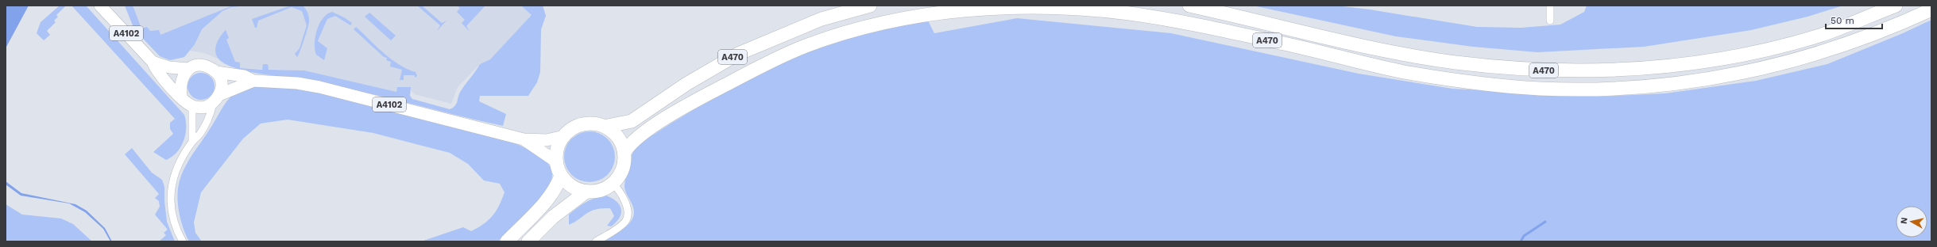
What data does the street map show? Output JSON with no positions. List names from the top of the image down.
{
  "streets": {
    "highway": ["A470"],
    "main road": ["A4102"]
  },
  "crossings": [
    ["A4102", "A470"]
  ],
  "scale_bar": "50 m",
  "north": "left"
}
